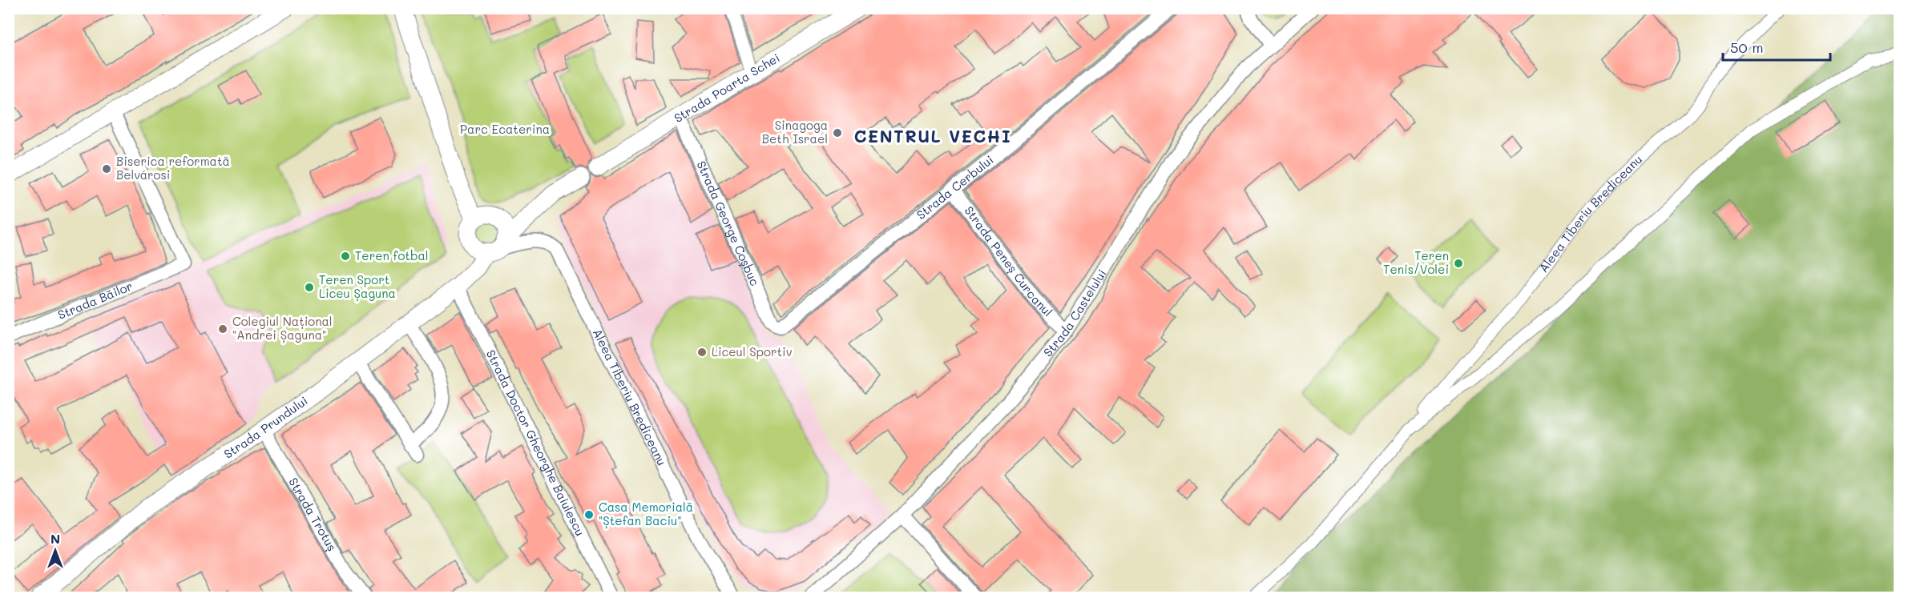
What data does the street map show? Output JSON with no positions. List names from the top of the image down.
{
  "streets": {
    "street": [
      "Strada Poarta Schei",
      "Strada Cerbului",
      "Aleea Tiberiu Brediceanu",
      "Strada George Coșbuc",
      "Strada Peneș Curcanul",
      "Strada Băilor",
      "Strada Castelului",
      "Strada Prundului",
      "Strada Doctor Gheorghe Baiulescu",
      "Strada Trotuș"
    ]
  },
  "crossings": [
    ["Strada Poarta Schei", "Strada George Coșbuc"],
    ["Strada Cerbului", "Strada George Coșbuc"],
    ["Strada Cerbului", "Strada Peneș Curcanul"],
    ["Aleea Tiberiu Brediceanu", "Strada Prundului"],
    ["Strada Peneș Curcanul", "Strada Castelului"],
    ["Strada Prundului", "Strada Doctor Gheorghe Baiulescu"],
    ["Strada Prundului", "Strada Trotuș"]
  ],
  "districts": ["CENTRUL VECHI"],
  "parks": ["Parc Ecaterina"],
  "places": [
    "Sinagoga Beth Israel",
    "Biserica reformată Belvárosi",
    "Teren fotbal",
    "Teren Tenis/Volei",
    "Teren Sport Liceu Șaguna",
    "Colegiul Național \"Andrei Șaguna\"",
    "Liceul Sportiv",
    "Casa Memorială \"Ștefan Baciu\""
  ],
  "scale_bar": "50 m",
  "north": "top"
}
